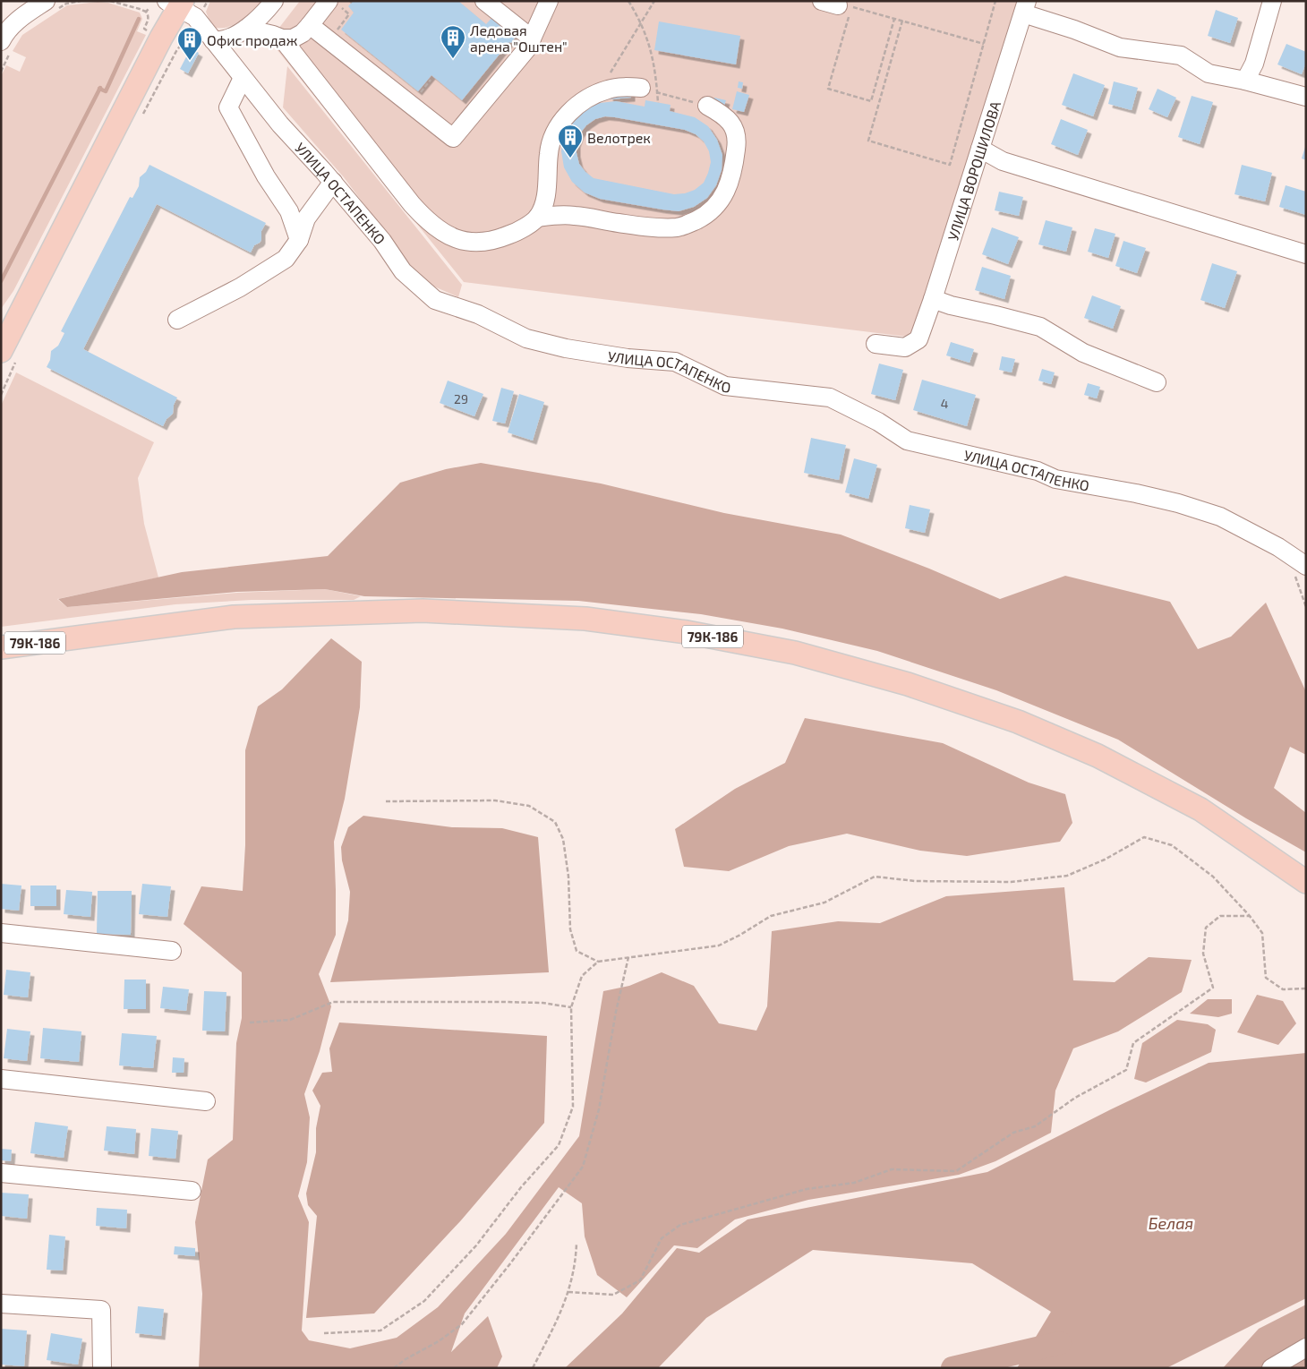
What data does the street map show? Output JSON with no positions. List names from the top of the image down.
{
  "streets": {
    "main road": ["79К-186"],
    "street": ["УЛИЦА ВОРОШИЛОВА", "УЛИЦА ОСТАПЕНКО"]
  },
  "water": ["Белая"],
  "places": {
    "building": ["Ледовая арена \"Оштен\"", "Офис продаж", "Велотрек"]
  },
  "house_numbers": ["29", "4"]
}
